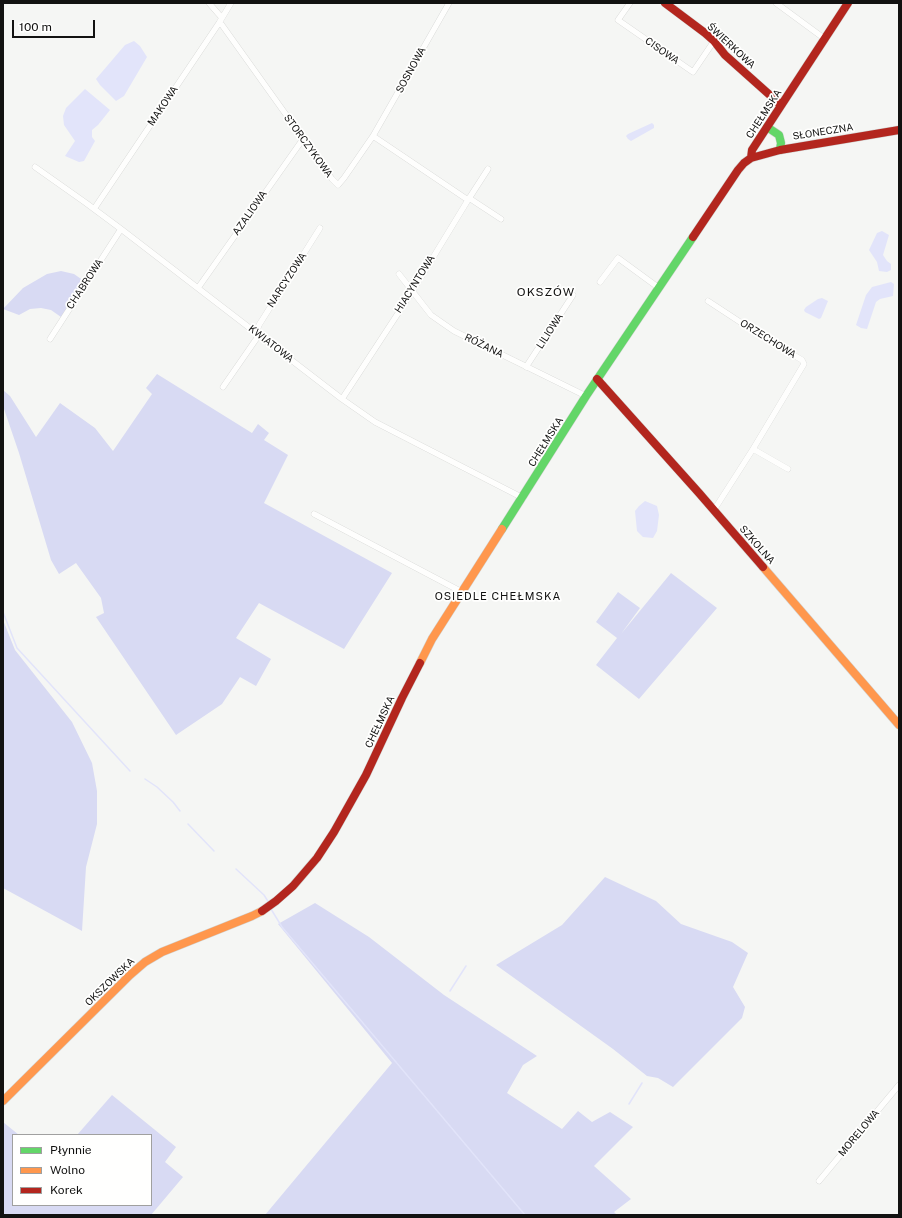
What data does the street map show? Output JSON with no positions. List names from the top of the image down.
{
  "streets": {
    "main road": [
      "ŚWIERKOWA",
      "CHEŁMSKA",
      "SŁONECZNA",
      "SZKOLNA",
      "OKSZOWSKA"
    ],
    "street": [
      "CISOWA",
      "SOSNOWA",
      "MAKOWA",
      "STORCZYKOWA",
      "AZALIOWA",
      "NARCYZOWA",
      "CHABROWA",
      "HIACYNTOWA",
      "LILIOWA",
      "ORZECHOWA",
      "KWIATOWA",
      "RÓŻANA",
      "MORELOWA"
    ]
  },
  "crossings": [
    ["ŚWIERKOWA", "CISOWA"],
    ["ŚWIERKOWA", "CHEŁMSKA"],
    ["SOSNOWA", "STORCZYKOWA"],
    ["MAKOWA", "STORCZYKOWA"],
    ["MAKOWA", "KWIATOWA"],
    ["CHEŁMSKA", "SŁONECZNA"],
    ["CHEŁMSKA", "KWIATOWA"],
    ["CHEŁMSKA", "RÓŻANA"],
    ["CHEŁMSKA", "SZKOLNA"],
    ["CHEŁMSKA", "OKSZOWSKA"],
    ["STORCZYKOWA", "AZALIOWA"],
    ["AZALIOWA", "KWIATOWA"],
    ["NARCYZOWA", "KWIATOWA"],
    ["CHABROWA", "KWIATOWA"],
    ["HIACYNTOWA", "KWIATOWA"],
    ["HIACYNTOWA", "RÓŻANA"],
    ["LILIOWA", "RÓŻANA"],
    ["ORZECHOWA", "SZKOLNA"]
  ],
  "districts": ["OKSZÓW", "OSIEDLE CHEŁMSKA"],
  "legend": ["Płynnie", "Wolno", "Korek"],
  "scale_bar": "100 m"
}
